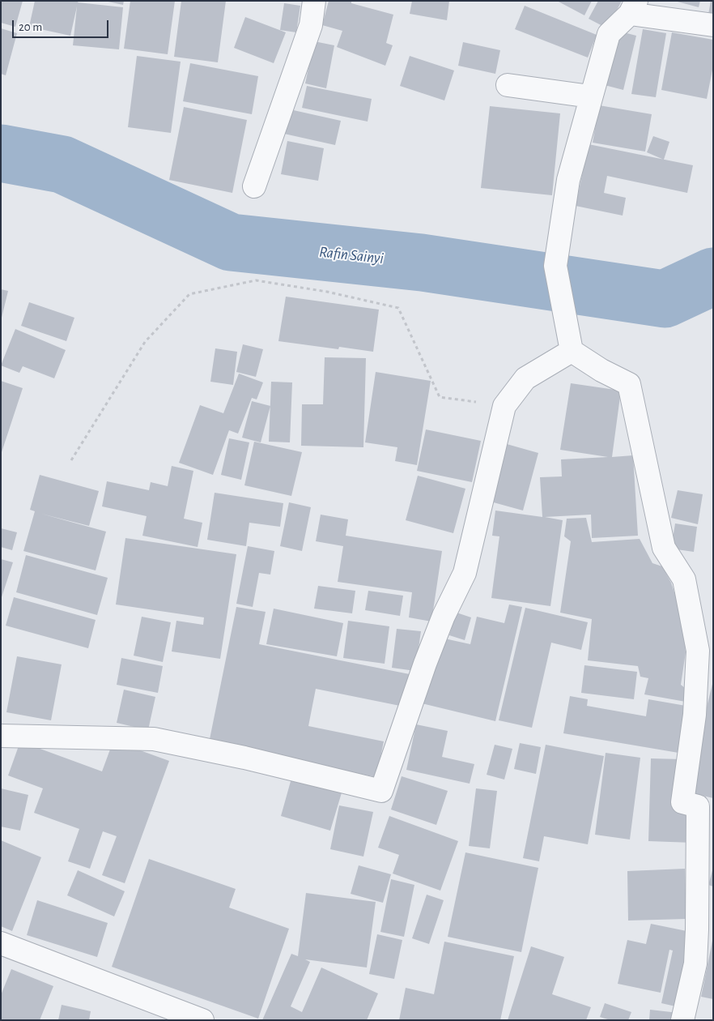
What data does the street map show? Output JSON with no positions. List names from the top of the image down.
{
  "water": ["Rafin Sainyi"],
  "scale_bar": "20 m"
}
